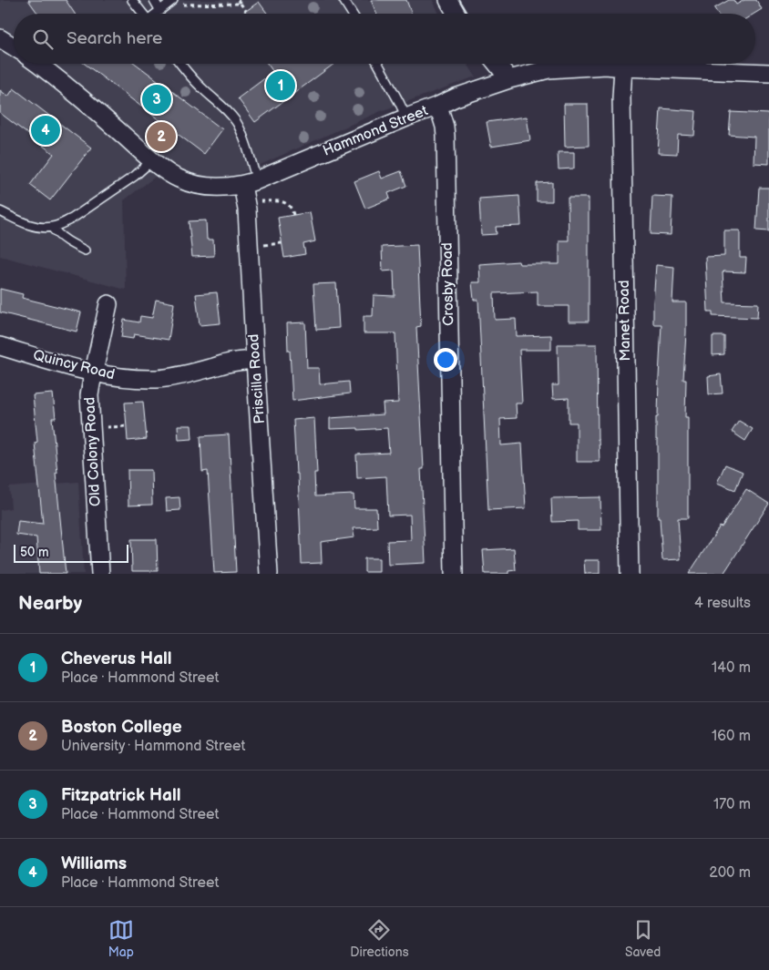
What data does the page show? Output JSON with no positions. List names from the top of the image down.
{
  "streets": {
    "street": [
      "Hammond Street",
      "Crosby Road",
      "Manet Road",
      "Quincy Road",
      "Priscilla Road",
      "Old Colony Road"
    ]
  },
  "crossings": [
    ["Hammond Street", "Crosby Road"],
    ["Hammond Street", "Manet Road"],
    ["Hammond Street", "Priscilla Road"],
    ["Quincy Road", "Priscilla Road"],
    ["Quincy Road", "Old Colony Road"]
  ],
  "scale_bar": "50 m",
  "page": {
    "search": "Search here",
    "pins": [
      "1",
      "3",
      "4",
      "2"
    ],
    "scale": "50 m",
    "heading": ["Nearby", "4 results"],
    "list": [
      {
        "mark": "1",
        "name": "Cheverus Hall",
        "note": "Place · Hammond Street",
        "value": "140 m"
      },
      {
        "mark": "2",
        "name": "Boston College",
        "note": "University · Hammond Street",
        "value": "160 m"
      },
      {
        "mark": "3",
        "name": "Fitzpatrick Hall",
        "note": "Place · Hammond Street",
        "value": "170 m"
      },
      {
        "mark": "4",
        "name": "Williams",
        "note": "Place · Hammond Street",
        "value": "200 m"
      }
    ],
    "nav": ["Map", "Directions", "Saved"]
  }
}
